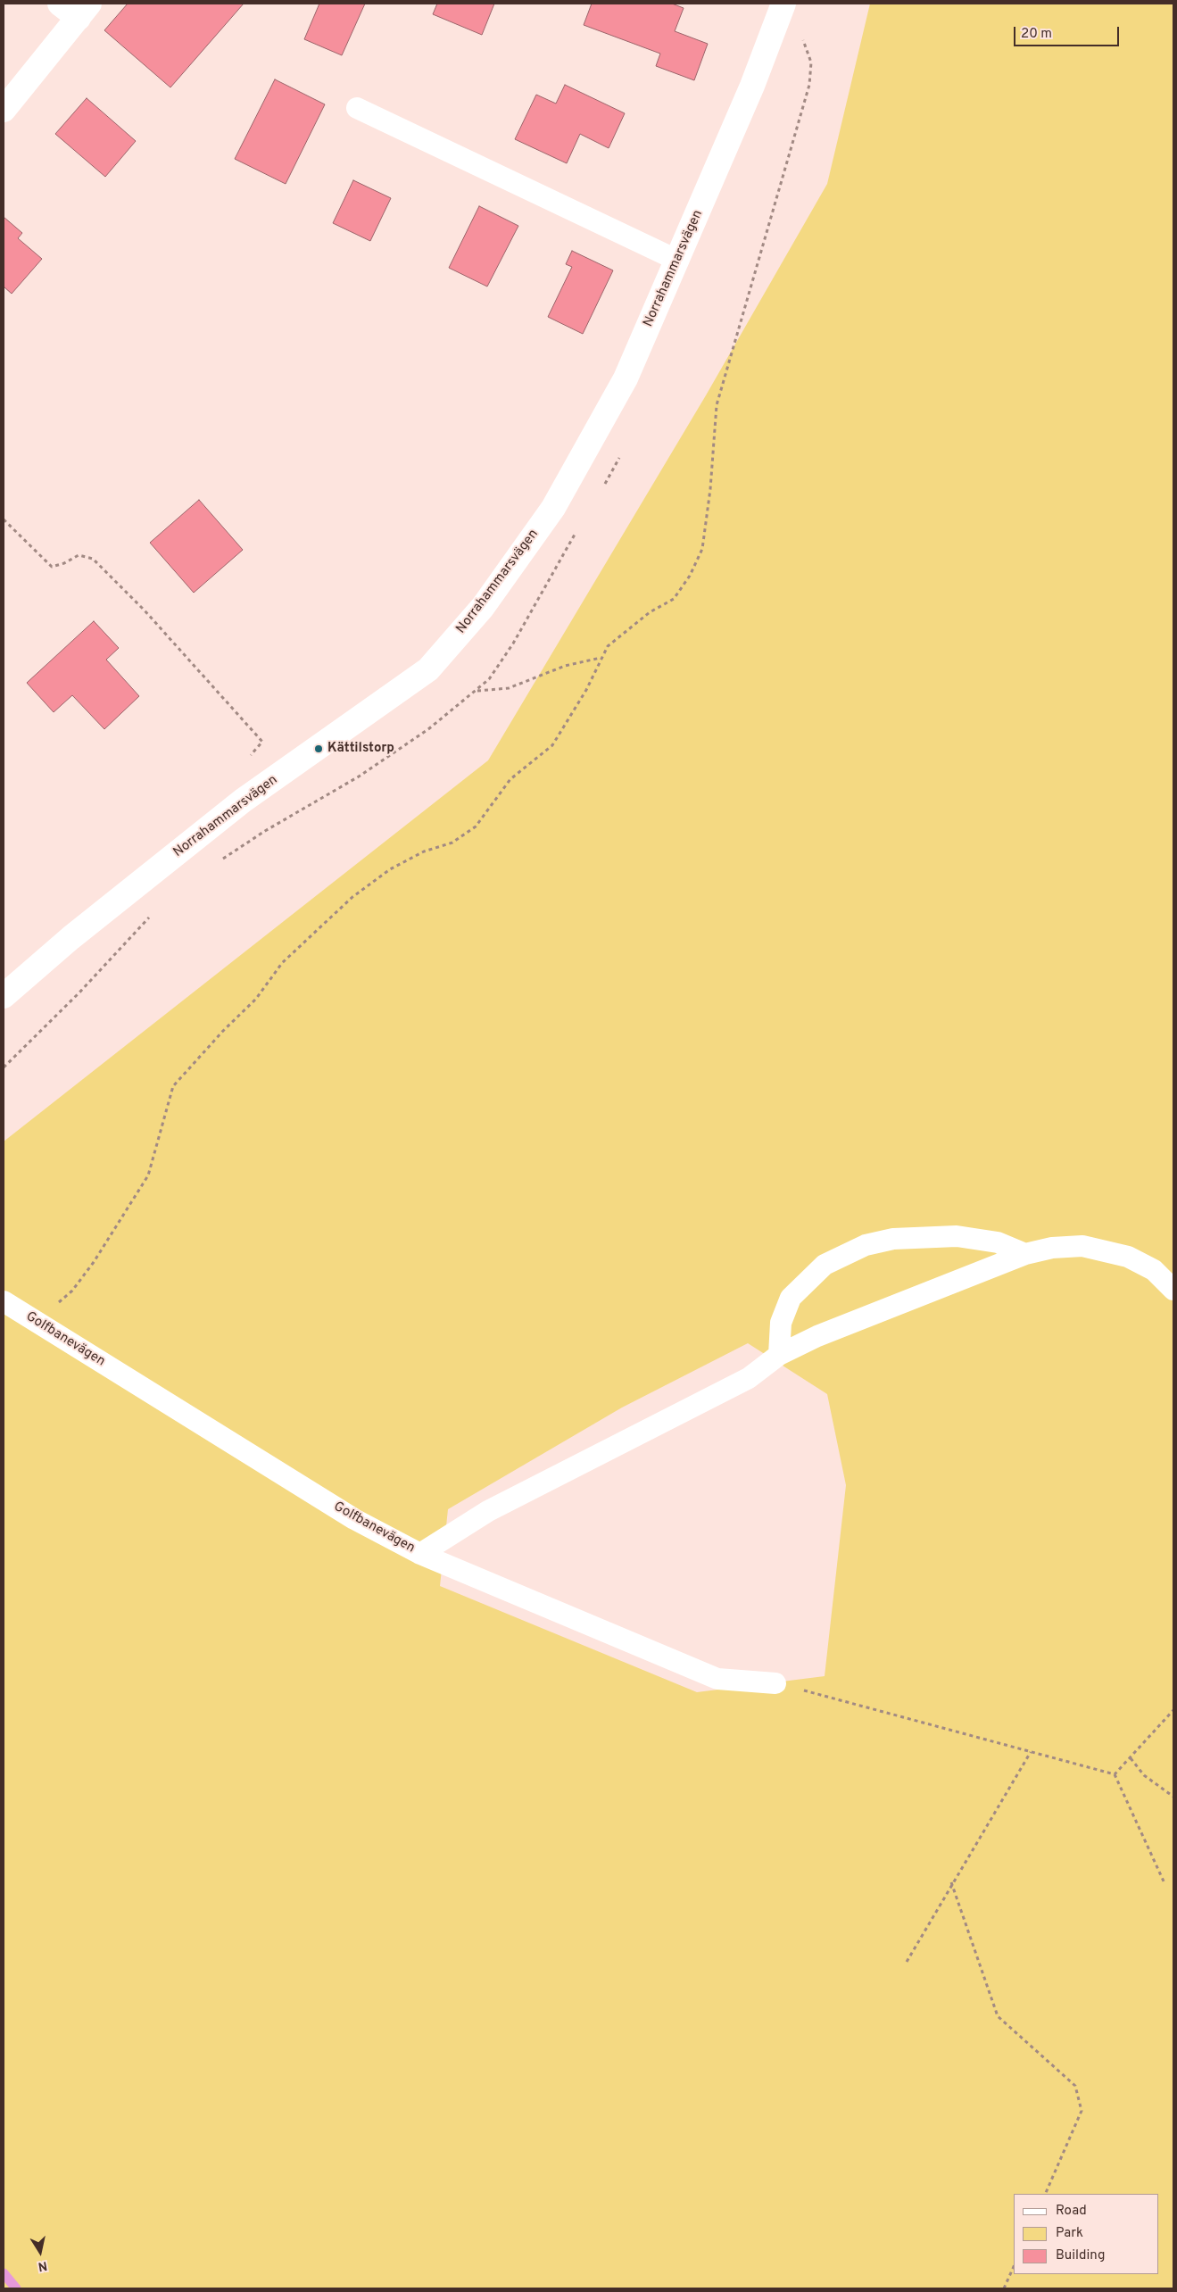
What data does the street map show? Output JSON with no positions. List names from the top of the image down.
{
  "streets": {
    "street": ["Norrahammarsvägen"],
    "lane": ["Golfbanevägen"]
  },
  "places": ["Kättilstorp"],
  "legend": ["Road", "Park", "Building"],
  "scale_bar": "20 m",
  "north": "bottom"
}
